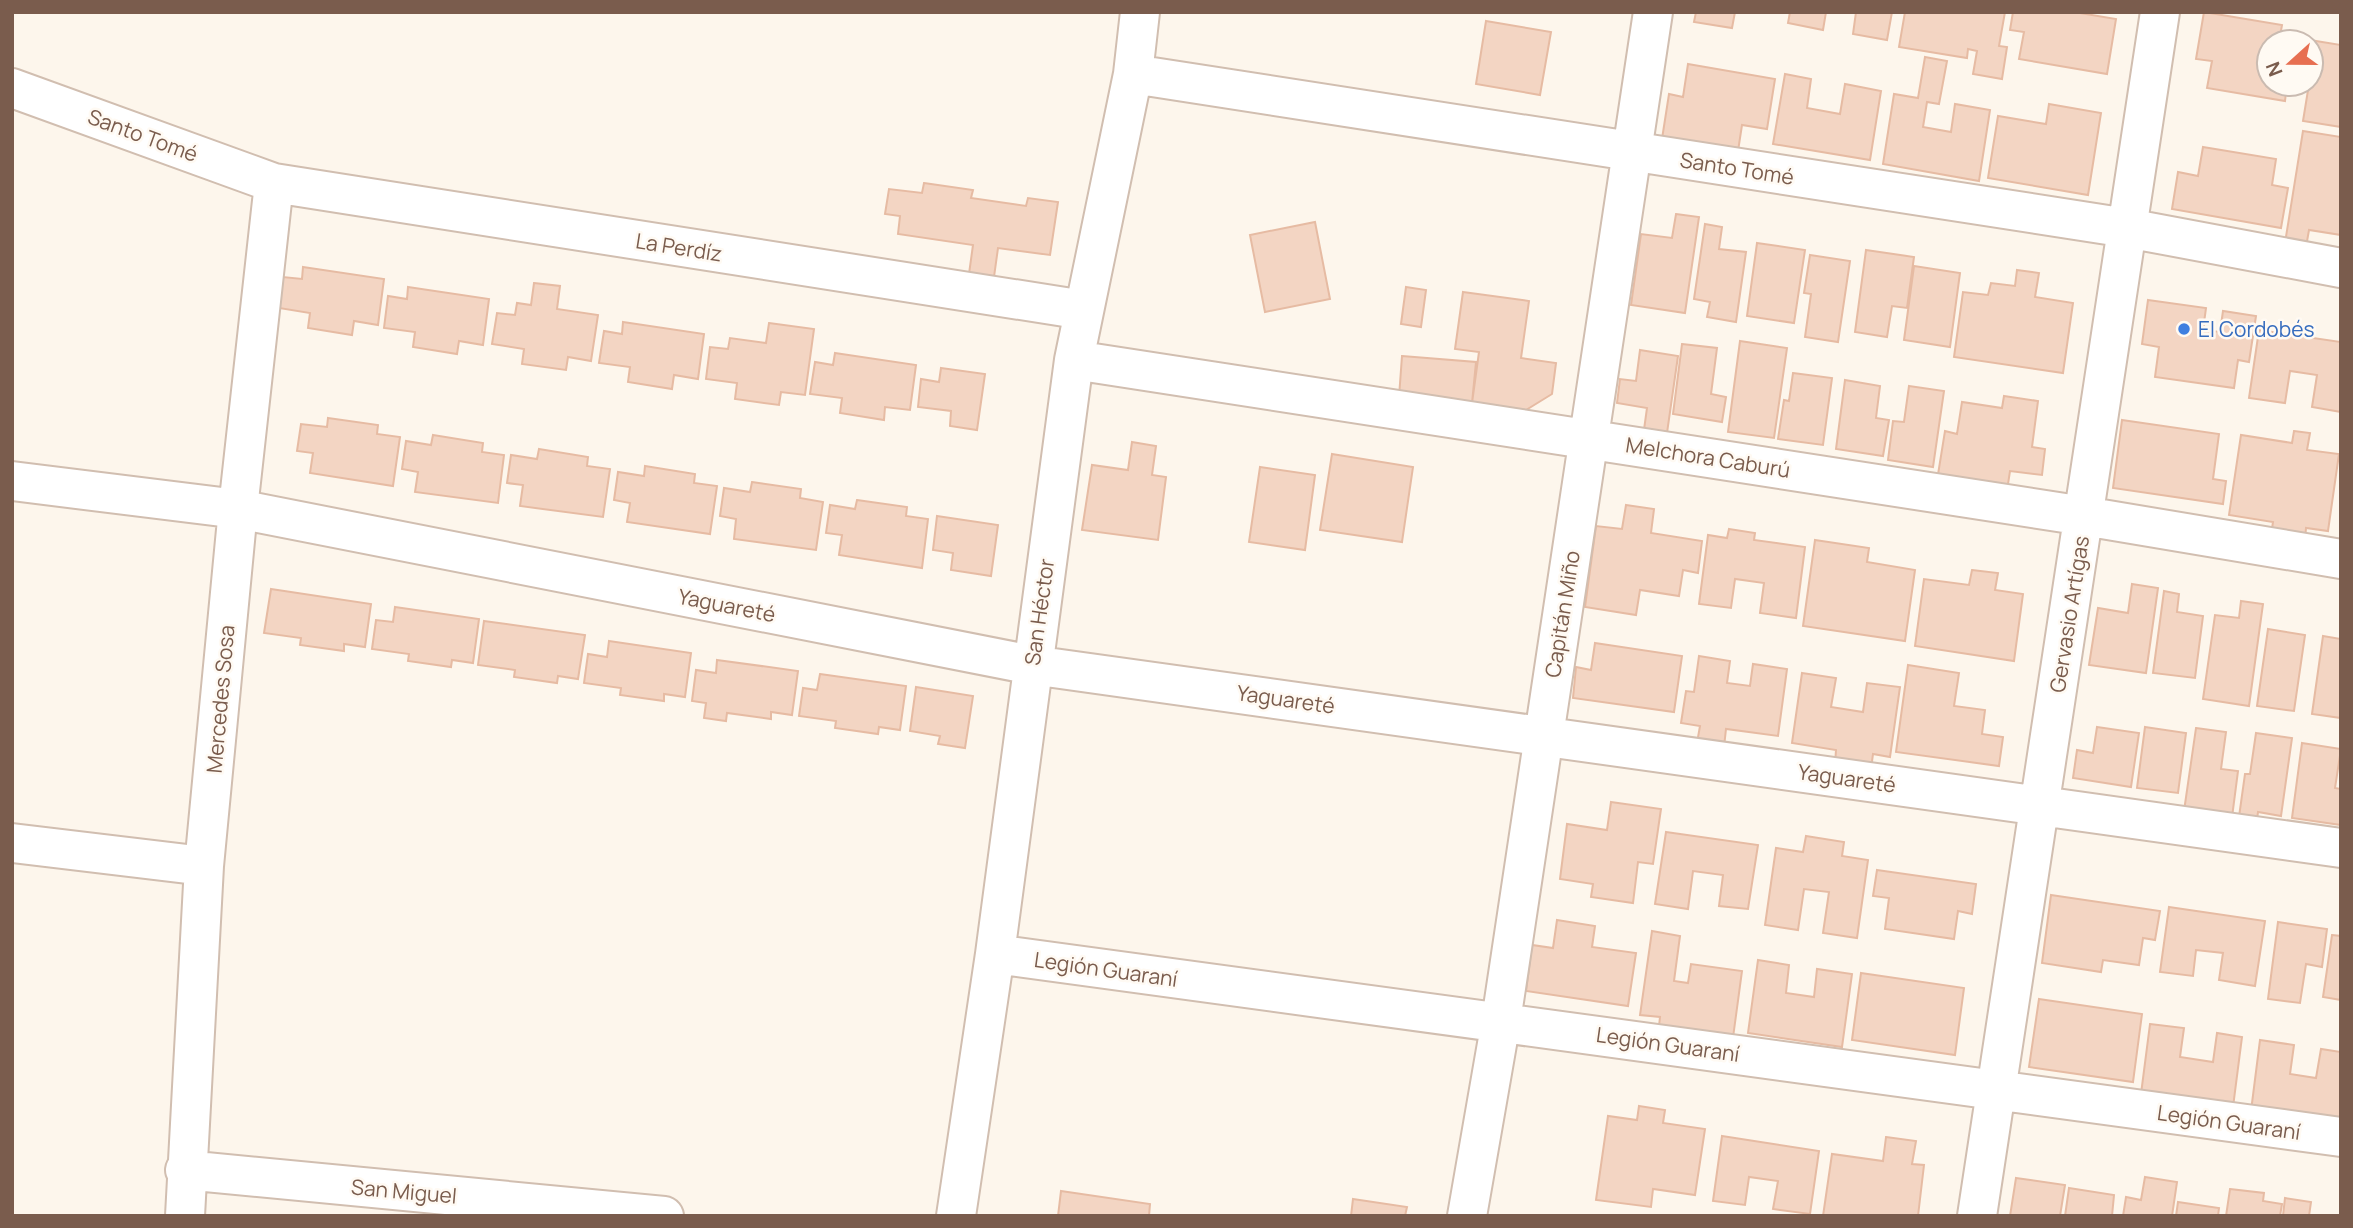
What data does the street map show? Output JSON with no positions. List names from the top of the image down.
{
  "streets": {
    "street": [
      "Santo Tomé",
      "La Perdíz",
      "Melchora Caburú",
      "Yaguareté",
      "San Héctor",
      "Capitán Miño",
      "Gervasio Artígas",
      "Mercedes Sosa",
      "Legión Guaraní",
      "San Miguel"
    ]
  },
  "crossings": [
    ["Santo Tomé", "La Perdíz"],
    ["Santo Tomé", "San Héctor"],
    ["Santo Tomé", "Capitán Miño"],
    ["Santo Tomé", "Gervasio Artígas"],
    ["Santo Tomé", "Mercedes Sosa"],
    ["La Perdíz", "San Héctor"],
    ["La Perdíz", "Mercedes Sosa"],
    ["Melchora Caburú", "San Héctor"],
    ["Melchora Caburú", "Capitán Miño"],
    ["Melchora Caburú", "Gervasio Artígas"],
    ["Yaguareté", "San Héctor"],
    ["Yaguareté", "Capitán Miño"],
    ["Yaguareté", "Gervasio Artígas"],
    ["Yaguareté", "Mercedes Sosa"],
    ["San Héctor", "Legión Guaraní"],
    ["Capitán Miño", "Legión Guaraní"],
    ["Gervasio Artígas", "Legión Guaraní"],
    ["Mercedes Sosa", "San Miguel"]
  ],
  "places": ["El Cordobés"],
  "north": "left"
}
